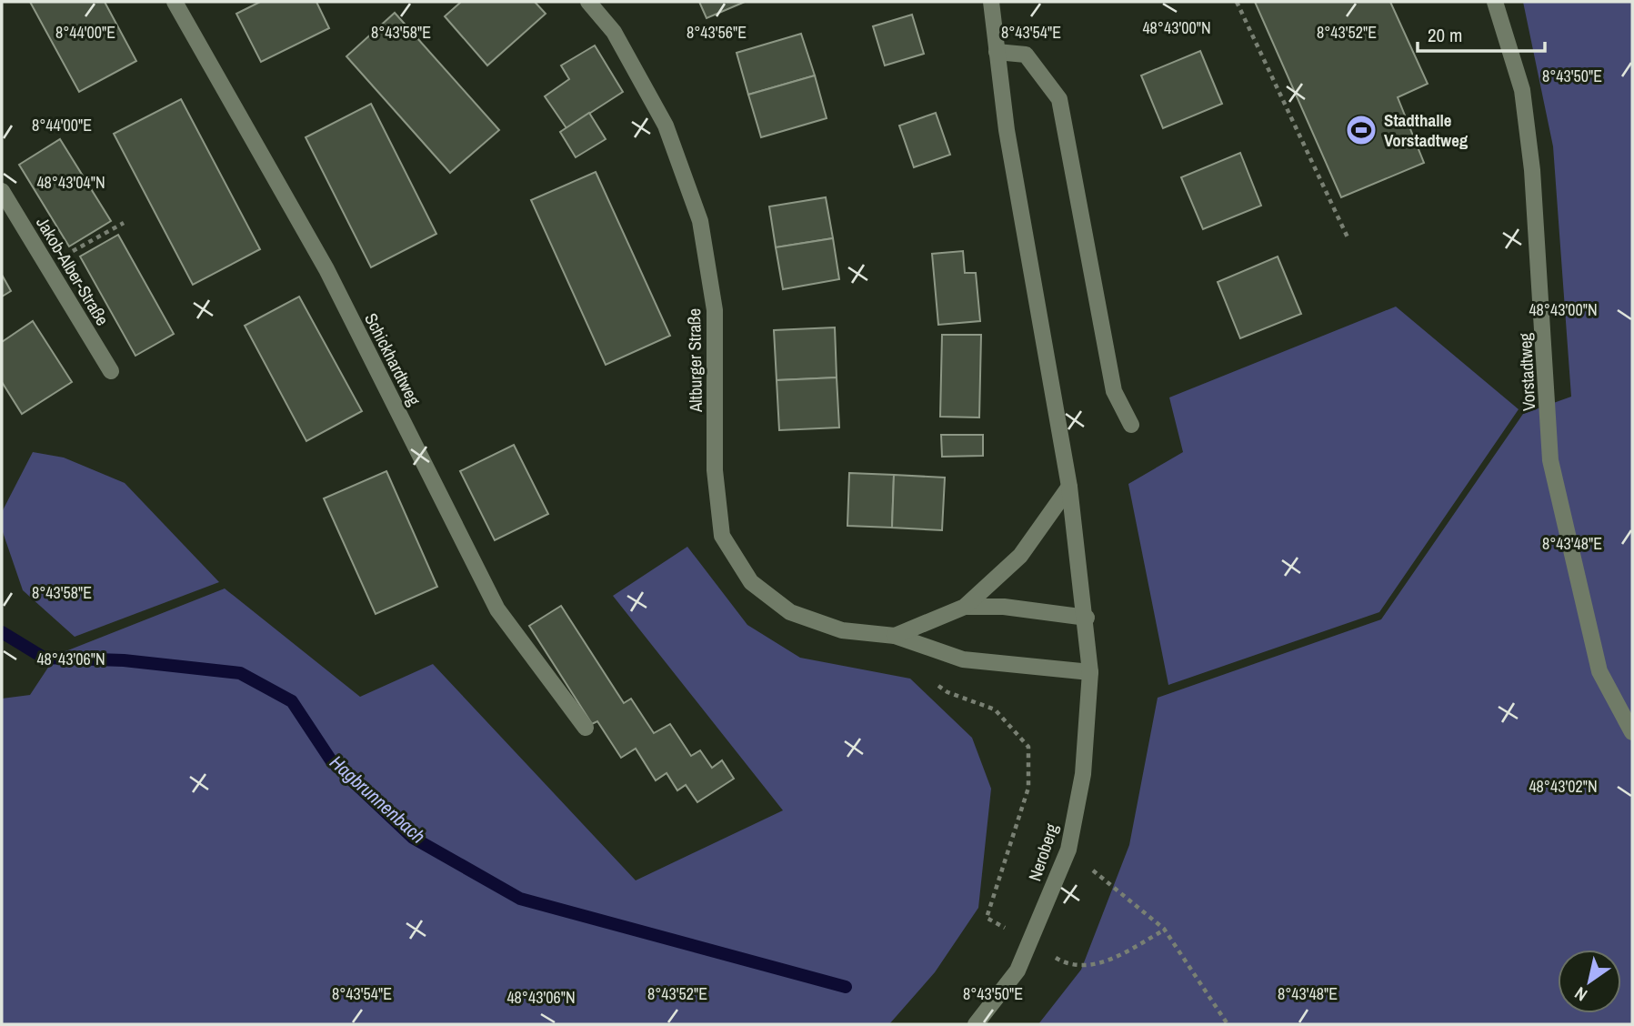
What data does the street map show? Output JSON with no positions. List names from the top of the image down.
{
  "streets": {
    "street": [
      "Jakob-Alber-Straße",
      "Schickhardtweg",
      "Altburger Straße",
      "Vorstadtweg",
      "Neroberg"
    ]
  },
  "crossings": [
    ["Altburger Straße", "Neroberg"]
  ],
  "water": ["Hagbrunnenbach"],
  "places": {
    "sports": ["Stadthalle Vorstadtweg"]
  },
  "scale_bar": "20 m",
  "north": "bottom left",
  "coordinates": [
    "48°43'00\"N",
    "8°44'00\"E",
    "8°43'58\"E",
    "8°43'56\"E",
    "8°43'54\"E",
    "8°43'52\"E",
    "8°43'50\"E",
    "48°43'04\"N",
    "8°43'48\"E",
    "48°43'06\"N",
    "48°43'02\"N"
  ]
}
